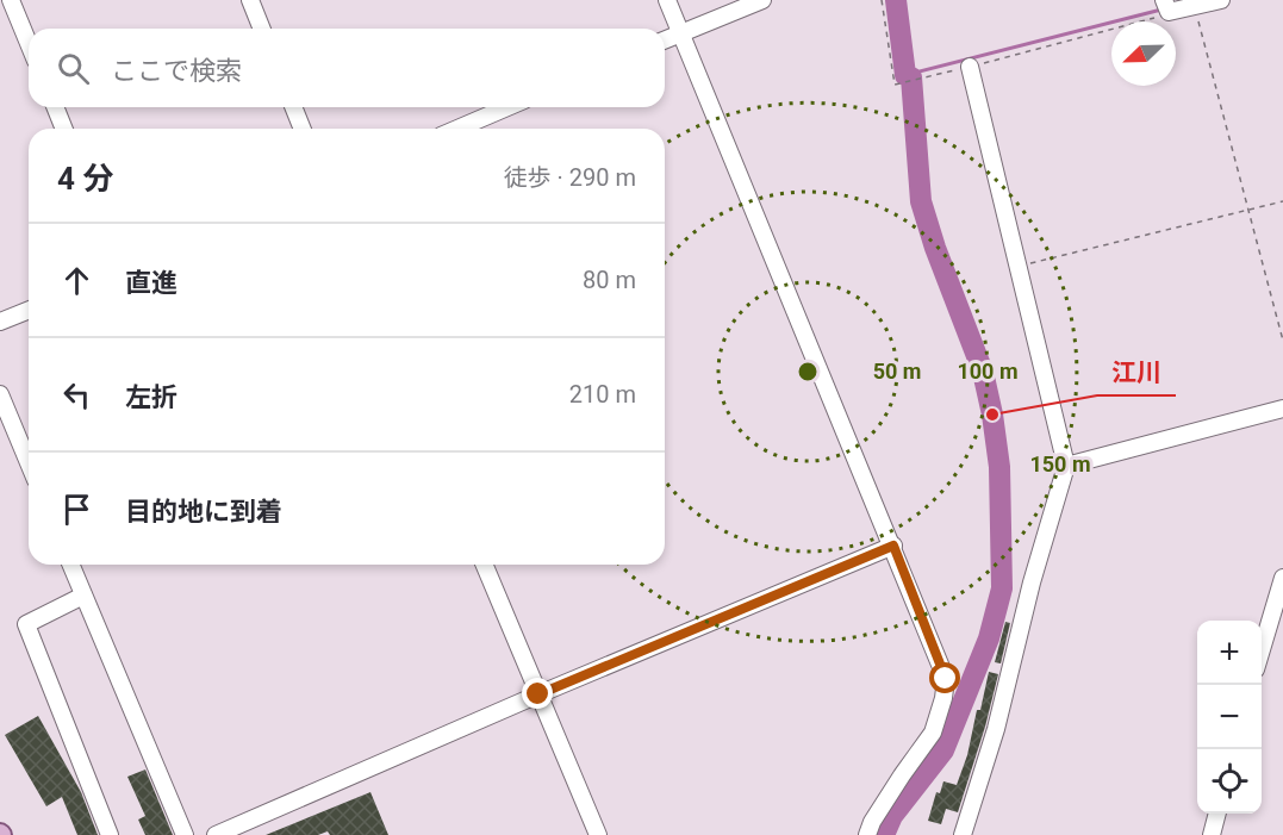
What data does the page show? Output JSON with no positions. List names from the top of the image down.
{
  "places": ["江川"],
  "north": "bottom left",
  "page": {
    "search": "ここで検索",
    "heading": ["4 分", "徒歩 · 290 m"],
    "list": [
      ["直進", "80 m"],
      ["左折", "210 m"],
      "目的地に到着"
    ],
    "map_buttons": ["+", "−"]
  },
  "rings": ["50 m", "100 m", "150 m"]
}
